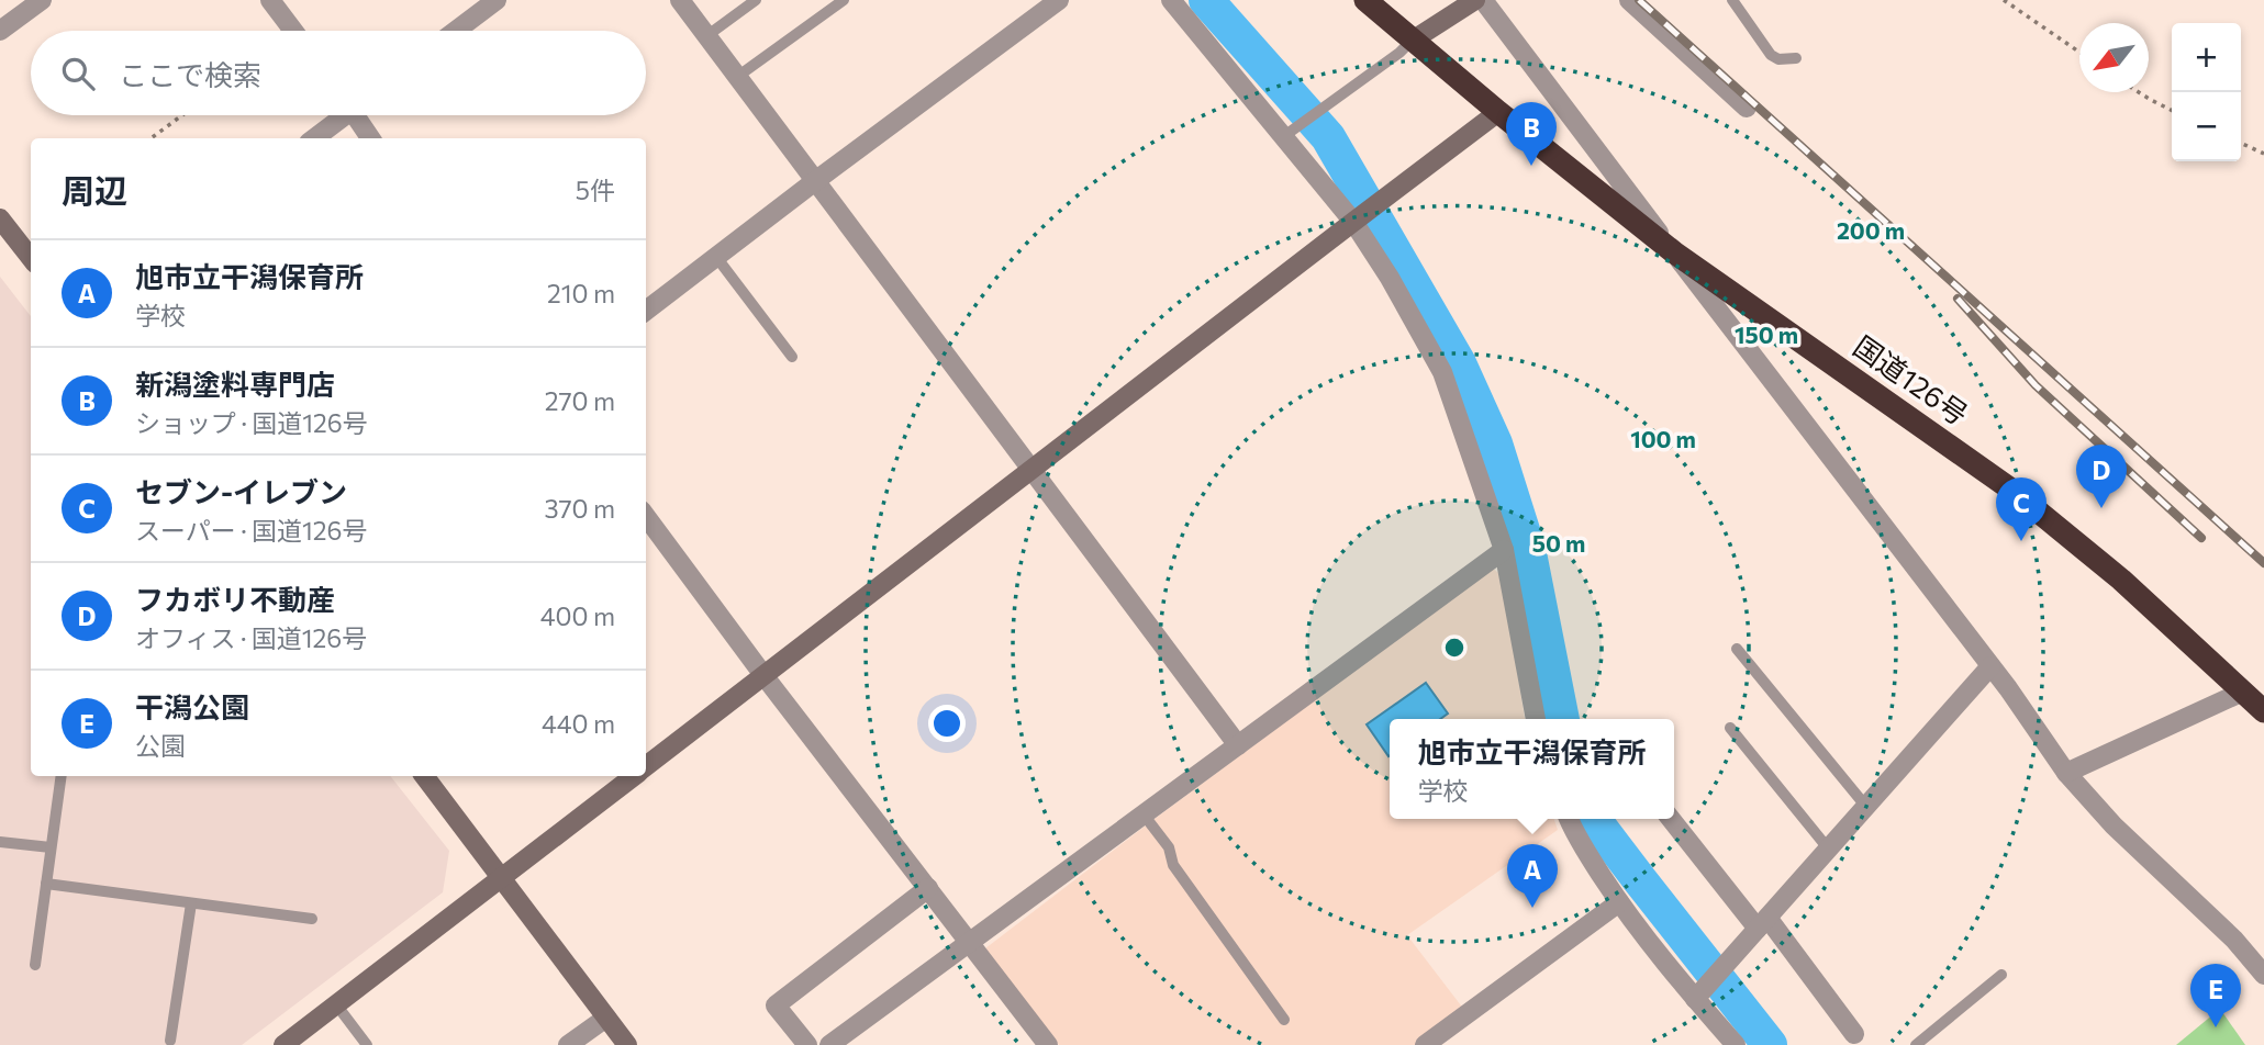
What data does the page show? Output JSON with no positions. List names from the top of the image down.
{
  "streets": {
    "highway": ["国道126号"]
  },
  "north": "bottom left",
  "page": {
    "map_buttons": ["+", "−"],
    "search": "ここで検索",
    "pins": [
      "B",
      "D",
      "C",
      "A",
      "E"
    ],
    "heading": ["周辺", "5件"],
    "list": [
      {
        "mark": "A",
        "name": "旭市立干潟保育所",
        "note": "学校",
        "value": "210 m"
      },
      {
        "mark": "B",
        "name": "新潟塗料専門店",
        "note": "ショップ · 国道126号",
        "value": "270 m"
      },
      {
        "mark": "C",
        "name": "セブン-イレブン",
        "note": "スーパー · 国道126号",
        "value": "370 m"
      },
      {
        "mark": "D",
        "name": "フカボリ不動産",
        "note": "オフィス · 国道126号",
        "value": "400 m"
      },
      {
        "mark": "E",
        "name": "干潟公園",
        "note": "公園",
        "value": "440 m"
      }
    ],
    "popup": ["旭市立干潟保育所", "学校"]
  },
  "rings": [
    "200 m",
    "150 m",
    "100 m",
    "50 m"
  ]
}
